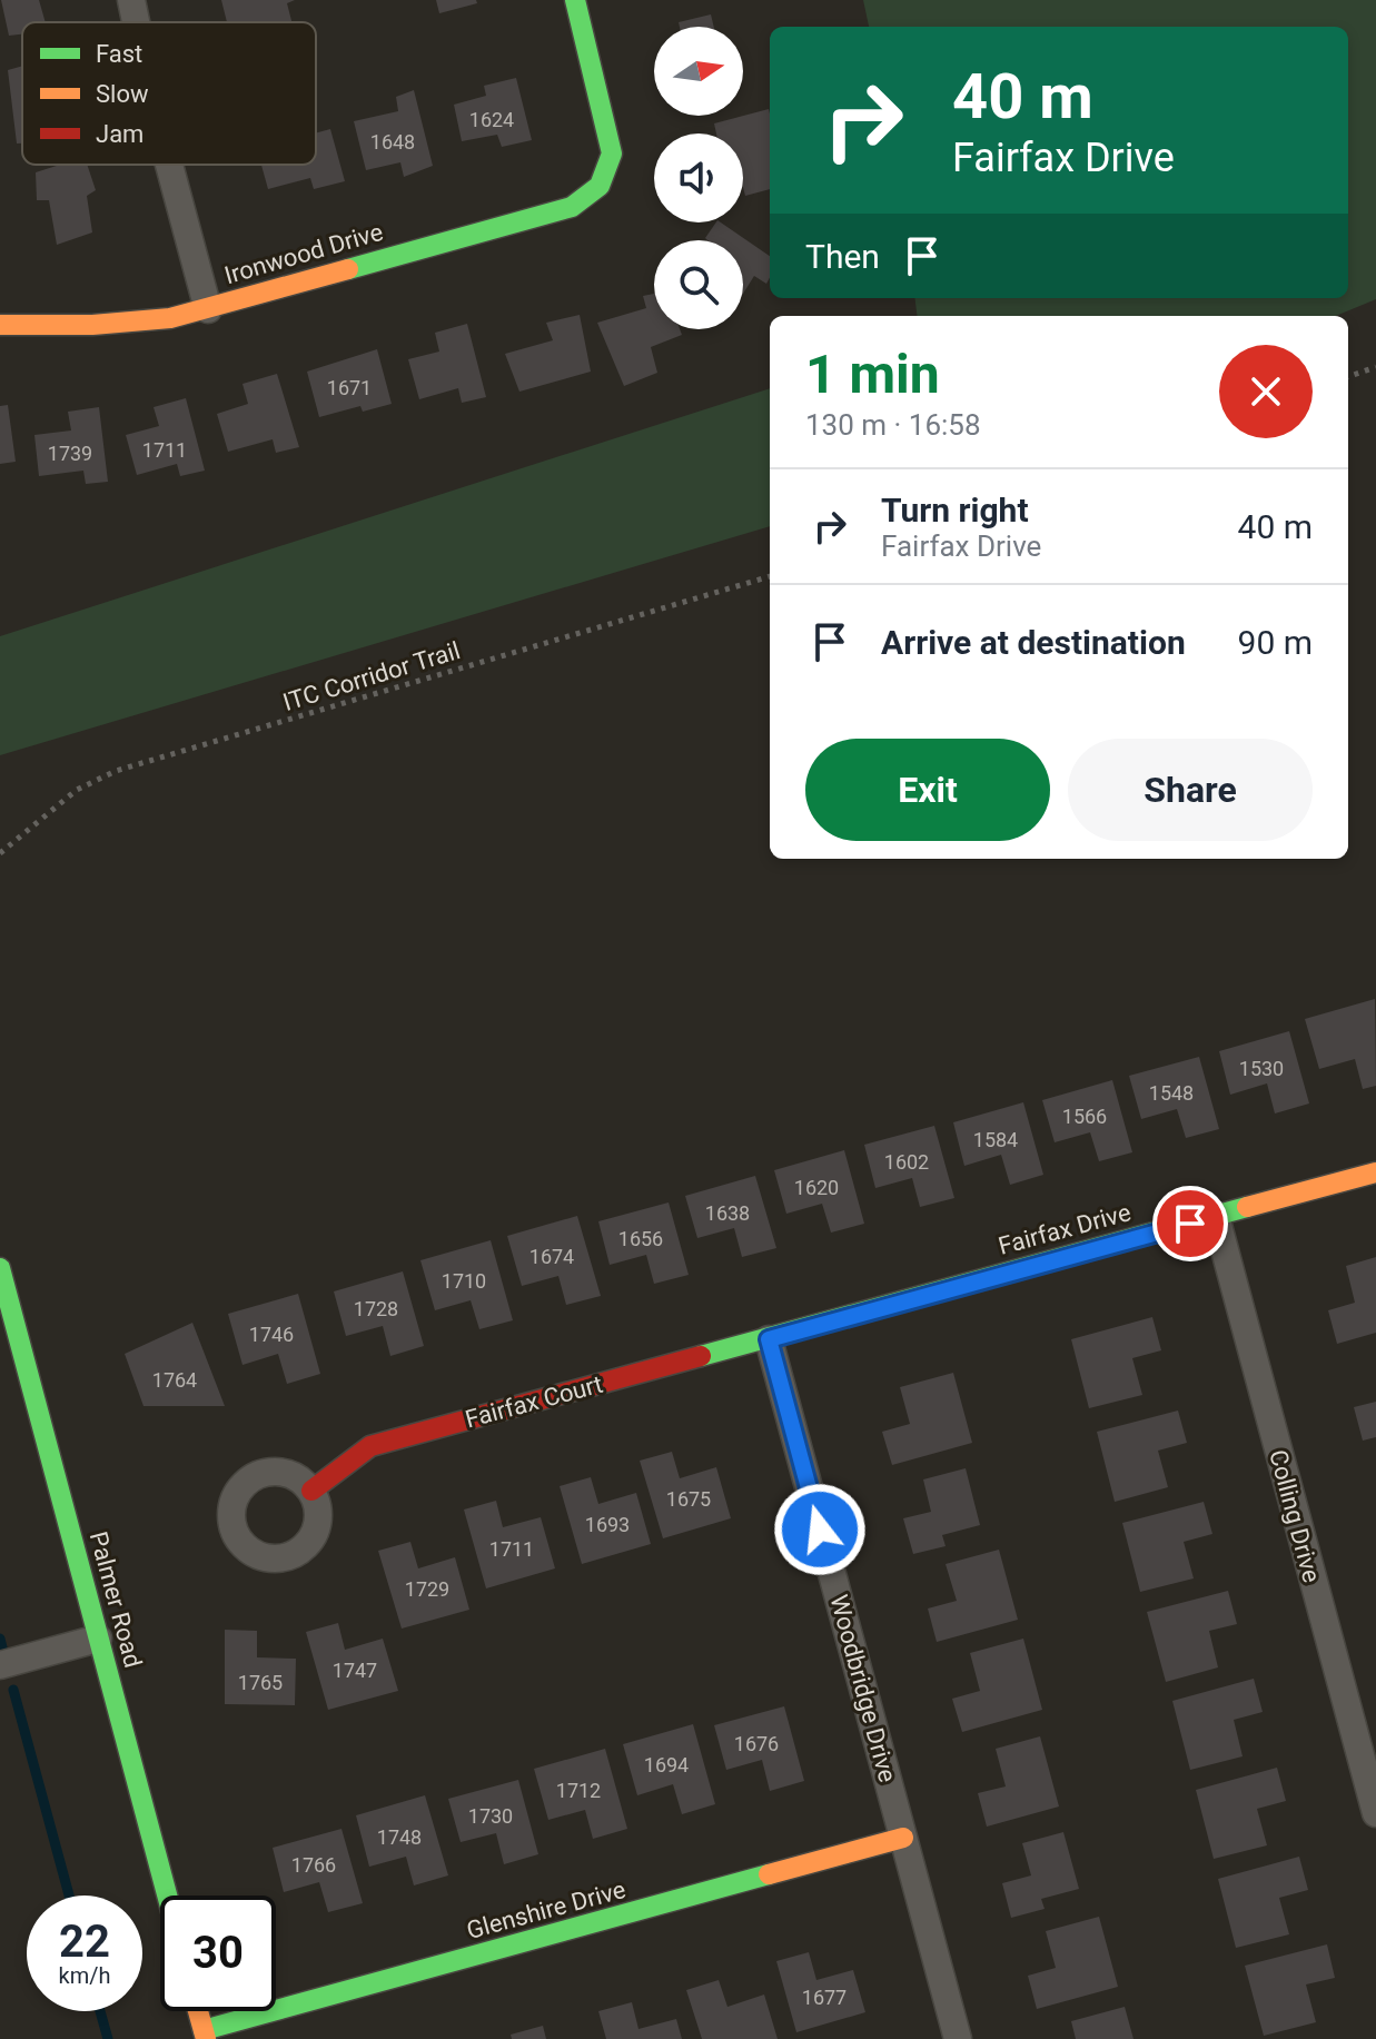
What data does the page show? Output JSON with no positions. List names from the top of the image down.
{
  "streets": {
    "street": [
      "Ironwood Drive",
      "Fairfax Drive",
      "Fairfax Court",
      "Colling Drive",
      "Palmer Road",
      "Woodbridge Drive",
      "Glenshire Drive"
    ],
    "path": ["ITC Corridor Trail"]
  },
  "crossings": [
    ["Fairfax Drive", "Fairfax Court"],
    ["Fairfax Drive", "Colling Drive"],
    ["Fairfax Drive", "Woodbridge Drive"],
    ["Fairfax Court", "Woodbridge Drive"],
    ["Woodbridge Drive", "Glenshire Drive"]
  ],
  "house_numbers": [
    "1624",
    "1648",
    "1671",
    "1711",
    "1739",
    "1530",
    "1548",
    "1566",
    "1584",
    "1602",
    "1620",
    "1638",
    "1656",
    "1674",
    "1710",
    "1728",
    "1746",
    "1764",
    "1675",
    "1693",
    "1711",
    "1729",
    "1747",
    "1765",
    "1676",
    "1694",
    "1712",
    "1730",
    "1748",
    "1766",
    "1677"
  ],
  "legend": ["Fast", "Slow", "Jam"],
  "north": "right",
  "page": {
    "turn": ["40 m", "Fairfax Drive"],
    "then": "Then",
    "heading": ["1 min", "130 m · 16:58"],
    "list": [
      {
        "name": "Turn right",
        "note": "Fairfax Drive",
        "value": "40 m"
      },
      {
        "name": "Arrive at destination",
        "value": "90 m"
      }
    ],
    "buttons": ["Exit", "Share"],
    "speed": "22 km/h",
    "limit": "30"
  }
}
